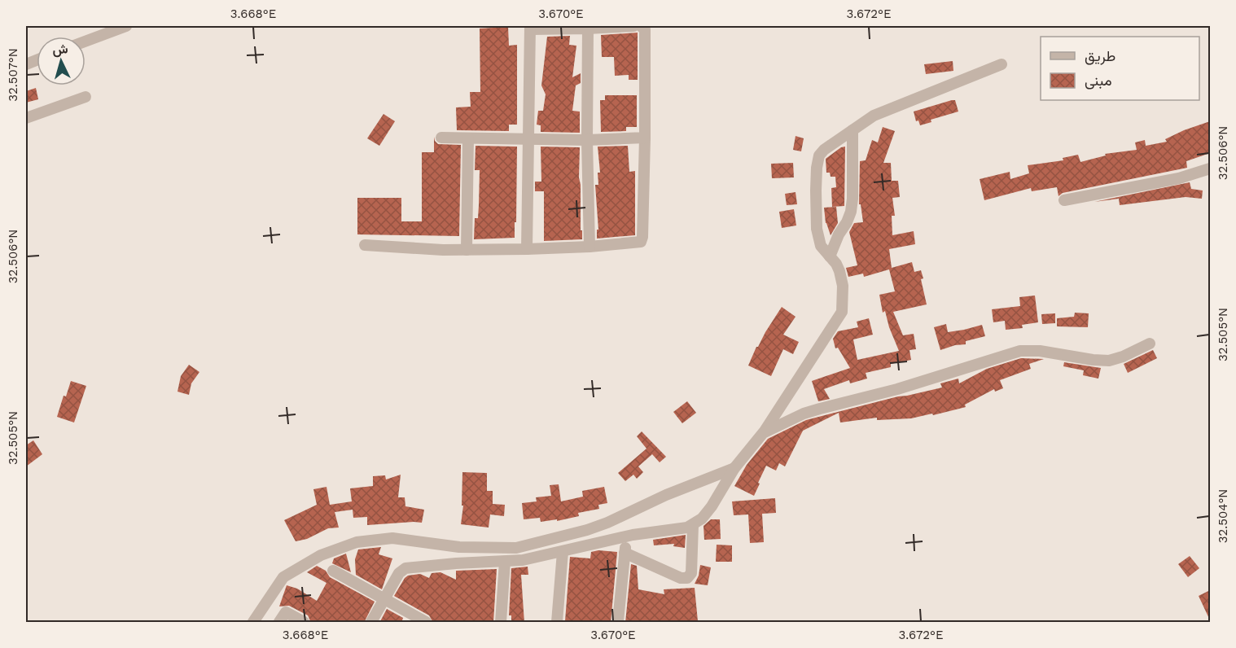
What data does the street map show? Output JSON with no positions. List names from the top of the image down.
{
  "legend": ["طريق", "مبنى"],
  "north": "top",
  "coordinates": [
    "3.668°E",
    "3.670°E",
    "3.672°E",
    "32.507°N",
    "32.506°N",
    "32.505°N",
    "32.504°N"
  ]
}
